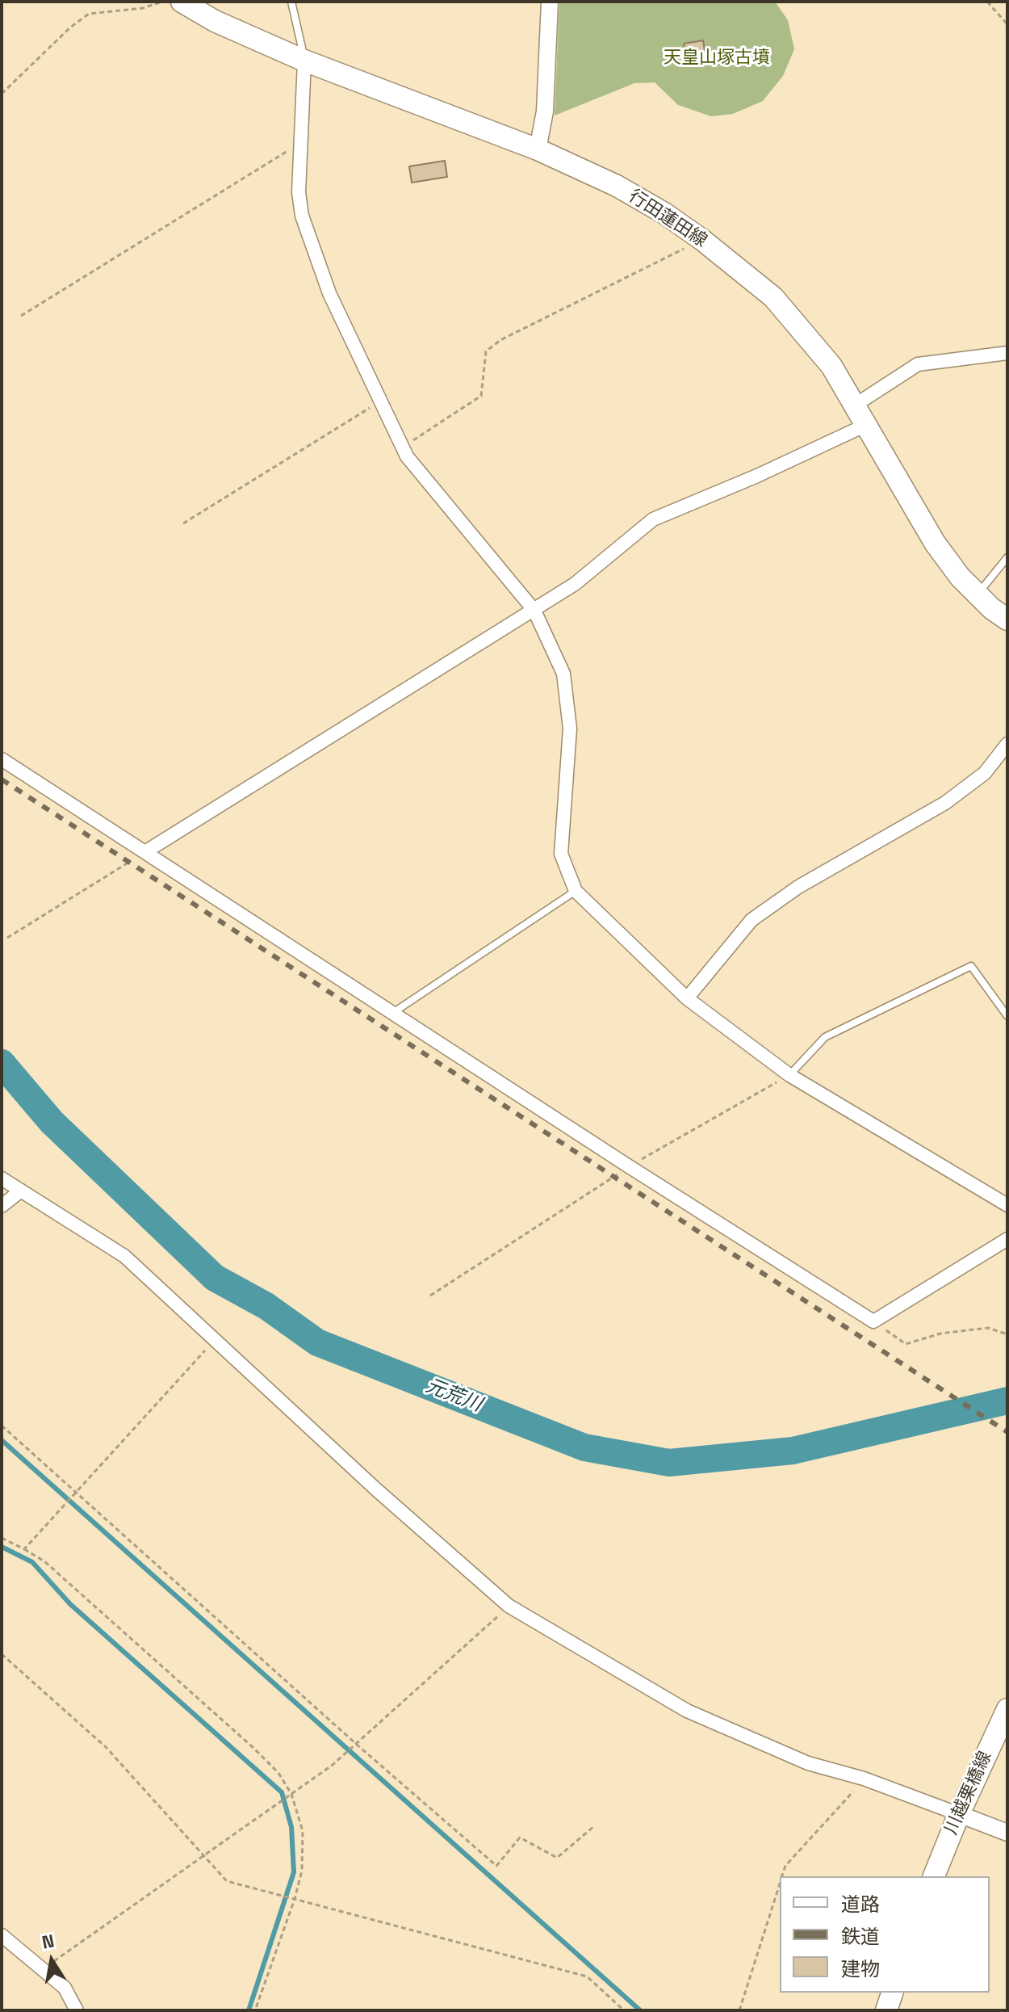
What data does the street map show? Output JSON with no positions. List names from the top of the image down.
{
  "streets": {
    "main road": ["行田蓮田線", "川越栗橋線"]
  },
  "water": ["元荒川"],
  "parks": ["天皇山塚古墳"],
  "legend": ["道路", "鉄道", "建物"],
  "north": "top"
}
